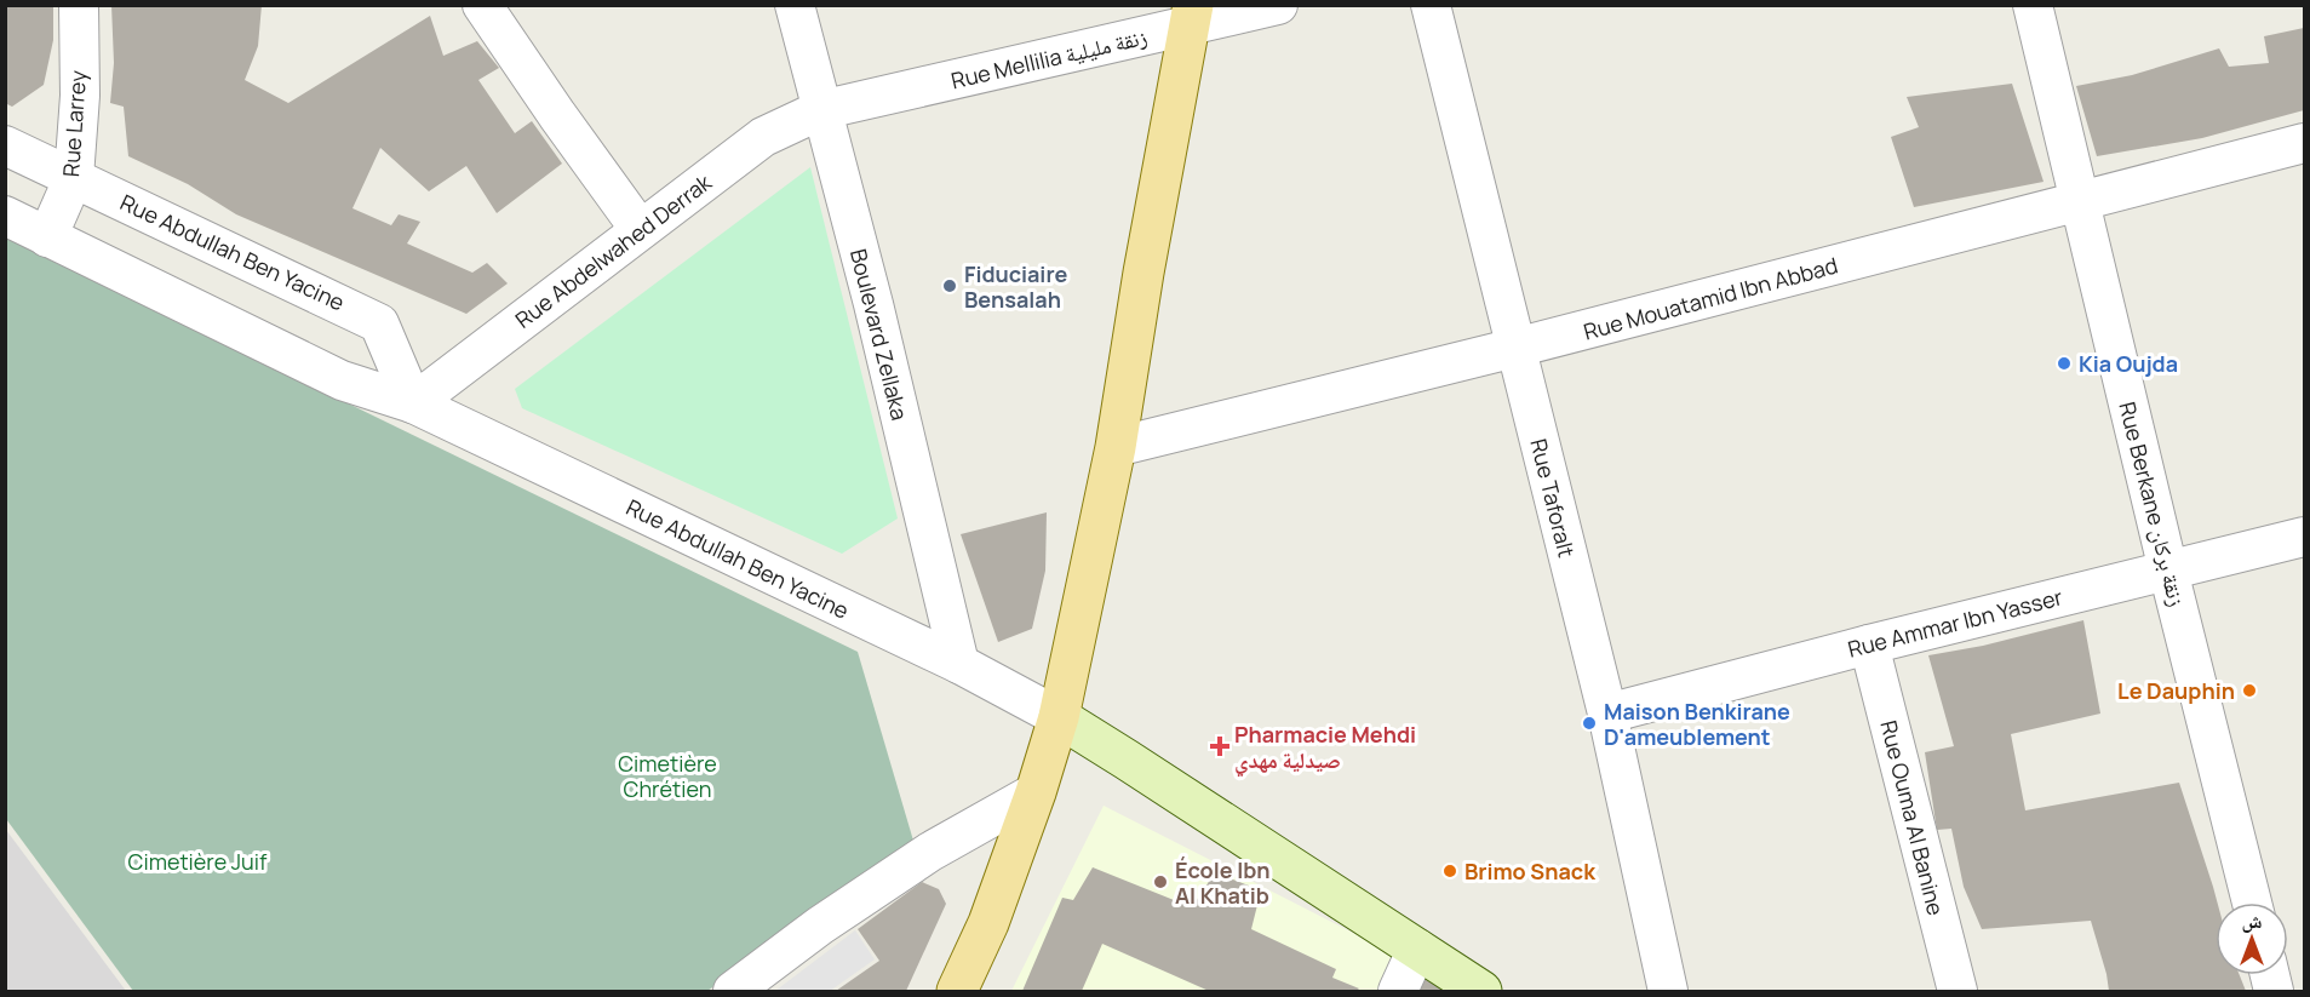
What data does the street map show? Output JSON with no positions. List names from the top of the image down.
{
  "streets": {
    "street": [
      "Rue Mellilia زنقة مليلية",
      "Rue Larrey",
      "Rue Abdelwahed Derrak",
      "Rue Abdullah Ben Yacine",
      "Rue Mouatamid Ibn Abbad",
      "Boulevard Zellaka",
      "Rue Taforalt",
      "Rue Berkane زنقة بركان",
      "Rue Ammar Ibn Yasser",
      "Rue Ouma Al Banine"
    ]
  },
  "crossings": [
    ["Rue Mellilia زنقة مليلية", "Rue Abdelwahed Derrak"],
    ["Rue Mellilia زنقة مليلية", "Boulevard Zellaka"],
    ["Rue Larrey", "Rue Abdullah Ben Yacine"],
    ["Rue Abdelwahed Derrak", "Rue Abdullah Ben Yacine"],
    ["Rue Abdelwahed Derrak", "Boulevard Zellaka"],
    ["Rue Abdullah Ben Yacine", "Boulevard Zellaka"],
    ["Rue Mouatamid Ibn Abbad", "Rue Taforalt"],
    ["Rue Mouatamid Ibn Abbad", "Rue Berkane زنقة بركان"],
    ["Rue Taforalt", "Rue Ammar Ibn Yasser"],
    ["Rue Berkane زنقة بركان", "Rue Ammar Ibn Yasser"],
    ["Rue Ammar Ibn Yasser", "Rue Ouma Al Banine"]
  ],
  "parks": ["Cimetière Chrétien", "Cimetière Juif"],
  "places": {
    "other": [
      "Fiduciaire Bensalah",
      "Kia Oujda",
      "Le Dauphin",
      "Maison Benkirane D'ameublement",
      "Brimo Snack",
      "École Ibn Al Khatib"
    ],
    "health": ["Pharmacie Mehdi صيدلية مهدي"]
  },
  "north": "top"
}
